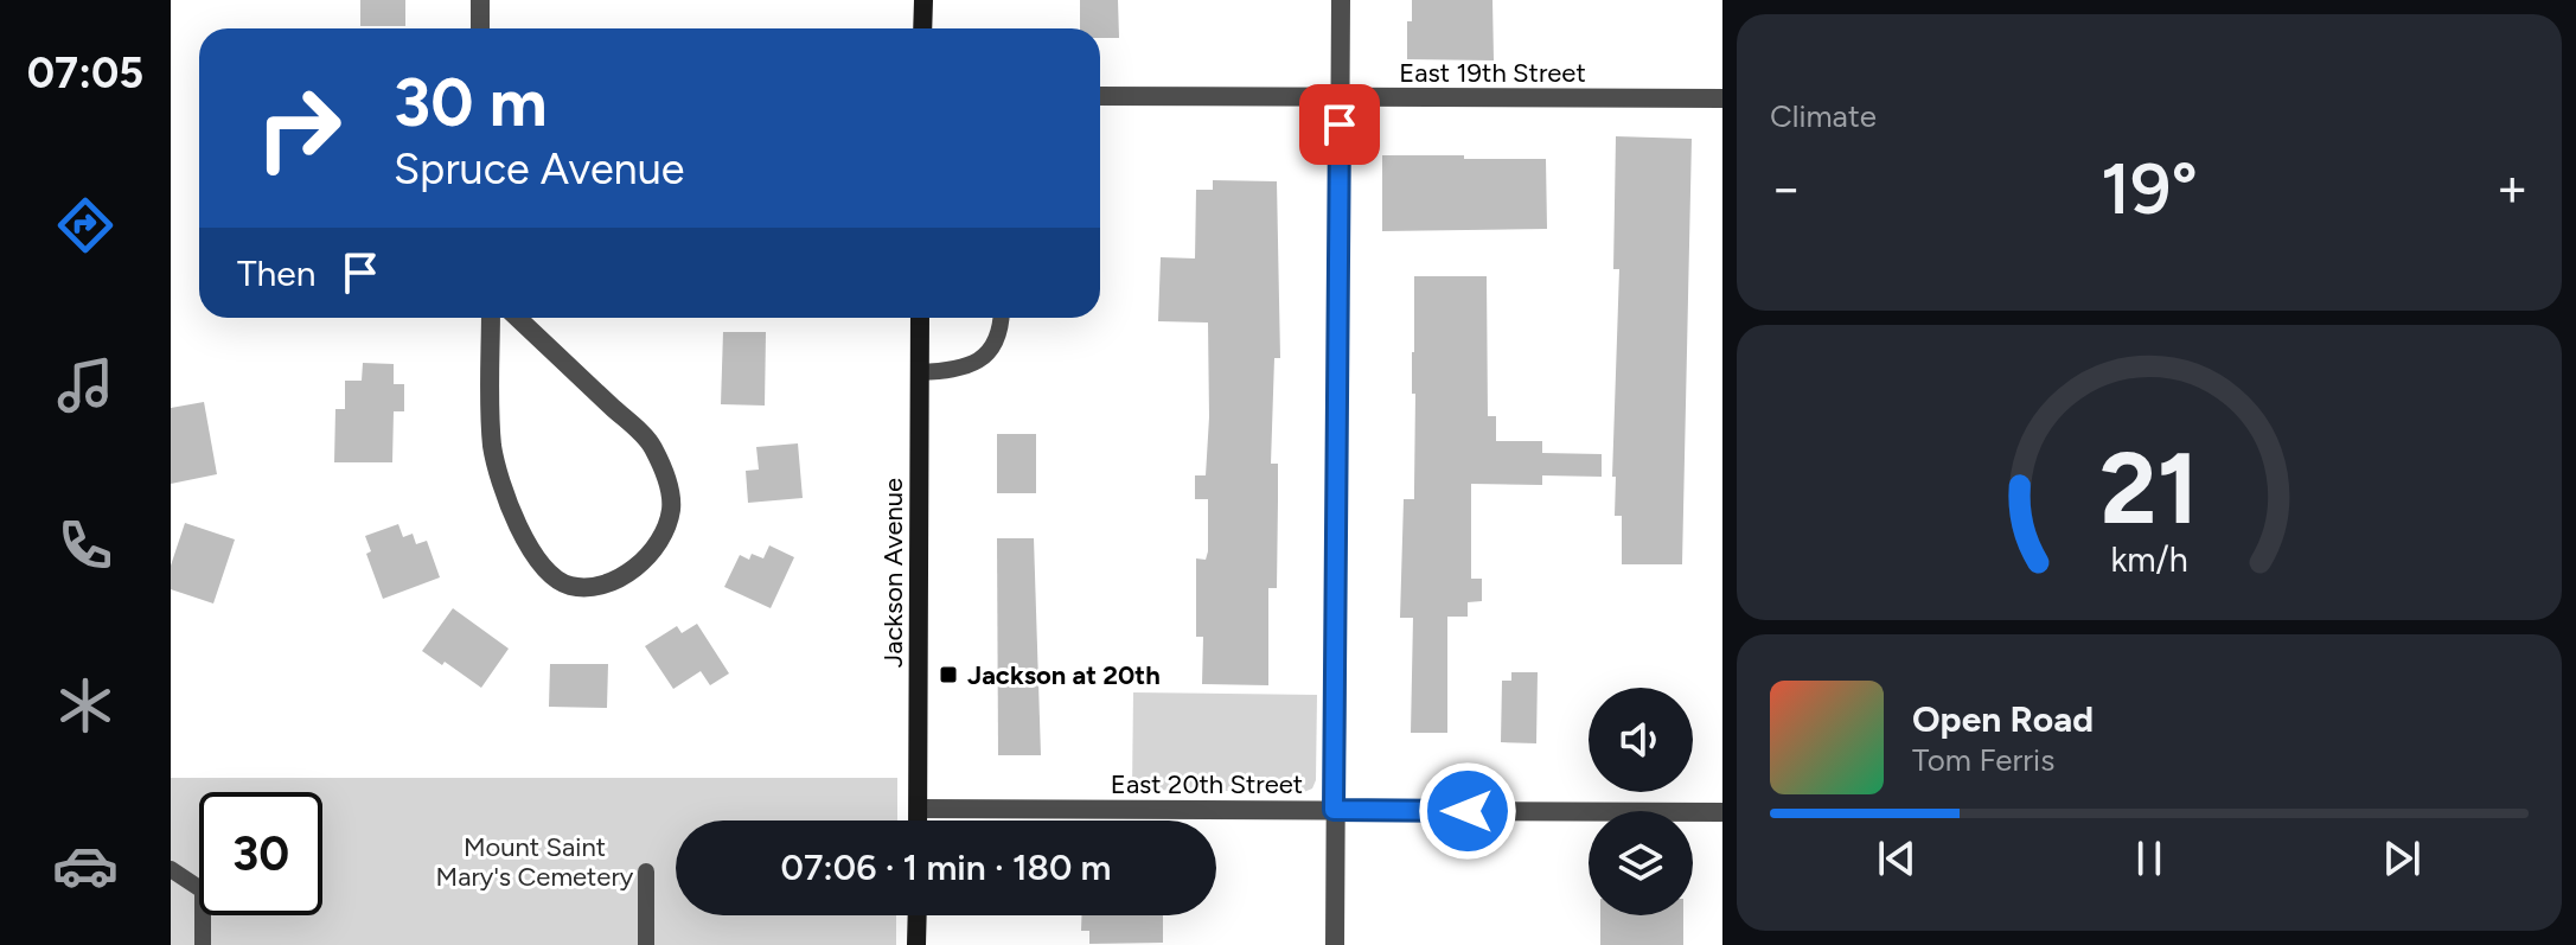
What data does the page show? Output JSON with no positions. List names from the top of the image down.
{
  "streets": {
    "street": ["East 19th Street", "Jackson Avenue", "East 20th Street"]
  },
  "crossings": [
    ["Jackson Avenue", "East 20th Street"]
  ],
  "parks": ["Mount Saint Mary's Cemetery"],
  "places": {
    "transit": ["Jackson at 20th"]
  },
  "page": {
    "tabs": "07:05",
    "tile": "Climate",
    "turn": ["30 m", "Spruce Avenue"],
    "heat": ["−", "19°", "+"],
    "then": "Then",
    "song": ["Open Road", "Tom Ferris"],
    "limit": "30",
    "trip": "07:06 · 1 min · 180 m",
    "gauge": ["21", "km/h"]
  }
}
